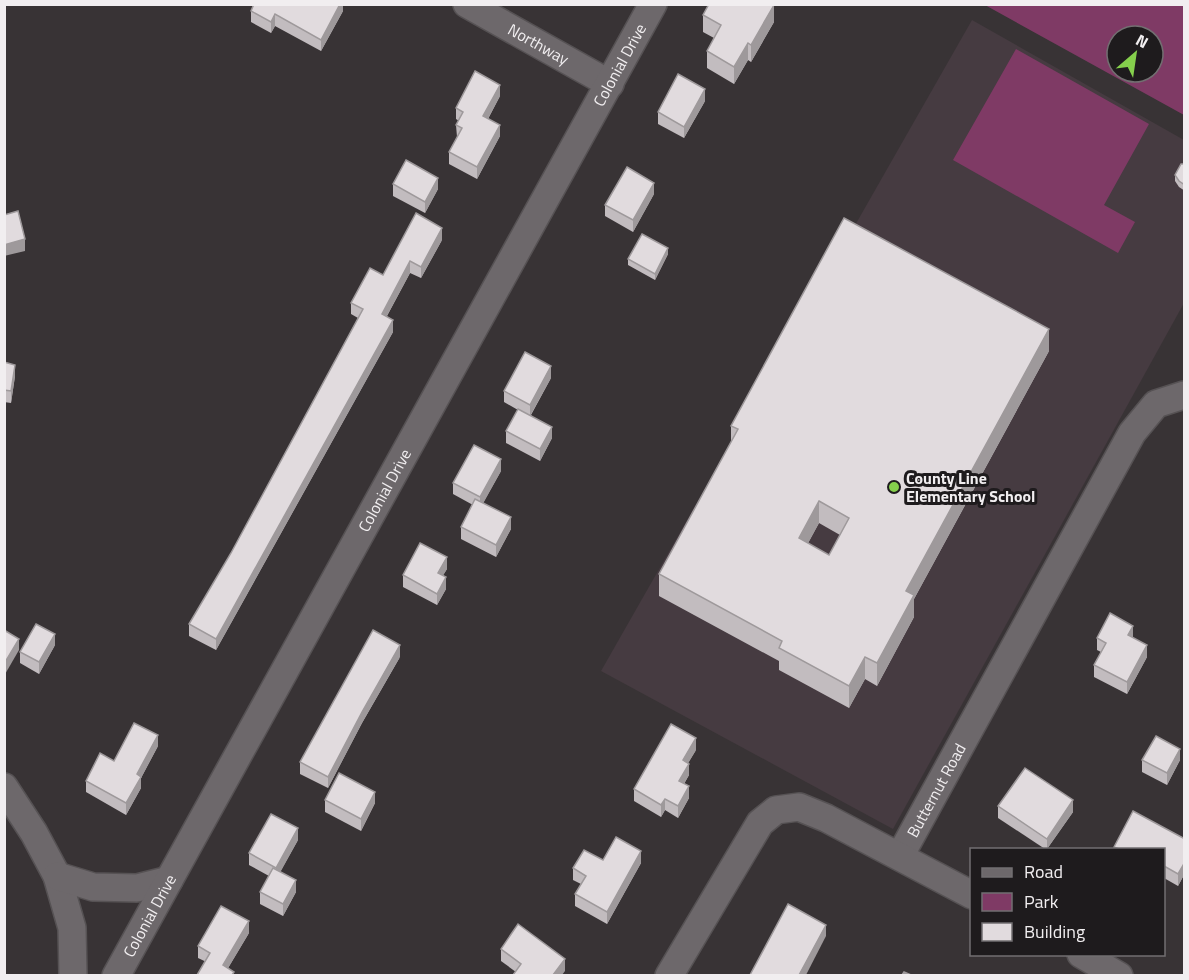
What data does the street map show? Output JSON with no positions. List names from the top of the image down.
{
  "streets": {
    "street": ["Northway", "Colonial Drive", "Butternut Road"]
  },
  "crossings": [
    ["Northway", "Colonial Drive"]
  ],
  "places": ["County Line Elementary School"],
  "legend": ["Road", "Park", "Building"],
  "north": "top right"
}
